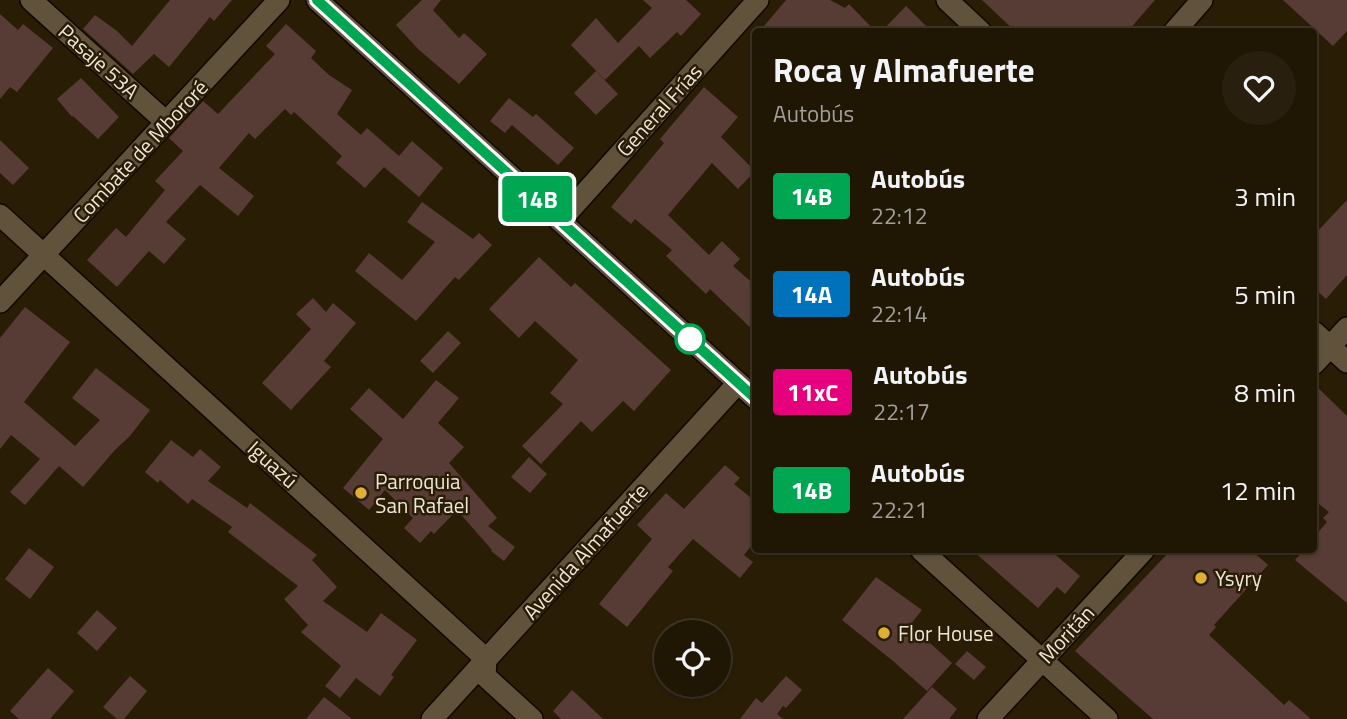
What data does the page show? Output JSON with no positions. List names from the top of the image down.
{
  "streets": {
    "street": [
      "Pasaje 53A",
      "General Frías",
      "Combate de Mbororé",
      "Iguazú",
      "Avenida Almafuerte",
      "Moritán"
    ]
  },
  "crossings": [
    ["Pasaje 53A", "Combate de Mbororé"],
    ["Combate de Mbororé", "Iguazú"],
    ["Iguazú", "Avenida Almafuerte"]
  ],
  "places": ["Parroquia San Rafael", "Ysyry", "Flor House"],
  "lines": ["bus line 14B"],
  "page": {
    "on_map": "14B",
    "heading": ["Roca y Almafuerte", "Autobús"],
    "list": [
      {
        "mark": "14B",
        "name": "Autobús",
        "note": "22:12",
        "value": "3 min"
      },
      {
        "mark": "14A",
        "name": "Autobús",
        "note": "22:14",
        "value": "5 min"
      },
      {
        "mark": "11xC",
        "name": "Autobús",
        "note": "22:17",
        "value": "8 min"
      },
      {
        "mark": "14B",
        "name": "Autobús",
        "note": "22:21",
        "value": "12 min"
      }
    ]
  }
}
